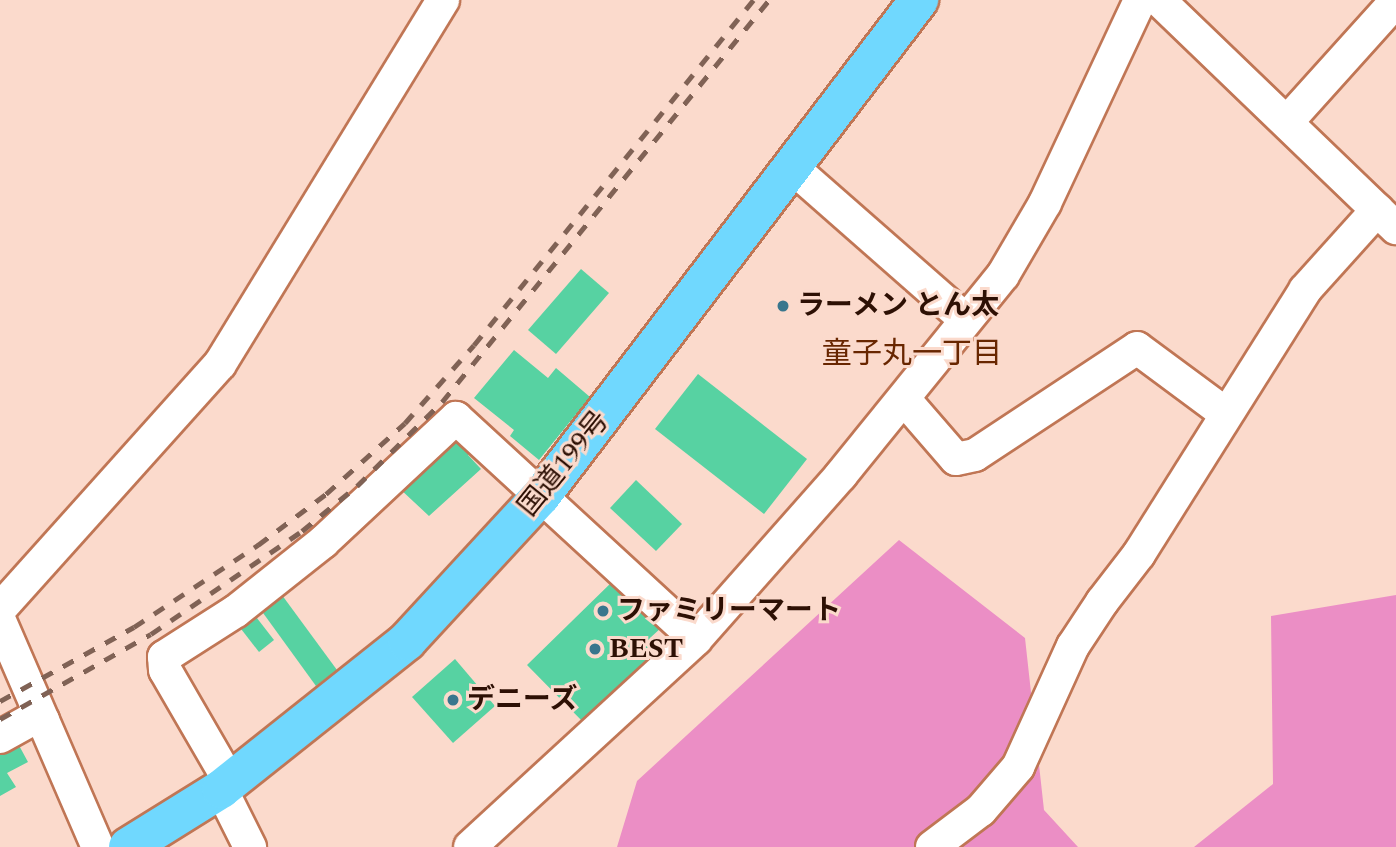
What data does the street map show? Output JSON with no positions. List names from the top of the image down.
{
  "streets": {
    "highway": ["国道199号"]
  },
  "districts": ["童子丸一丁目"],
  "places": [
    "ラーメン とん太",
    "ファミリーマート",
    "BEST",
    "デニーズ"
  ]
}
